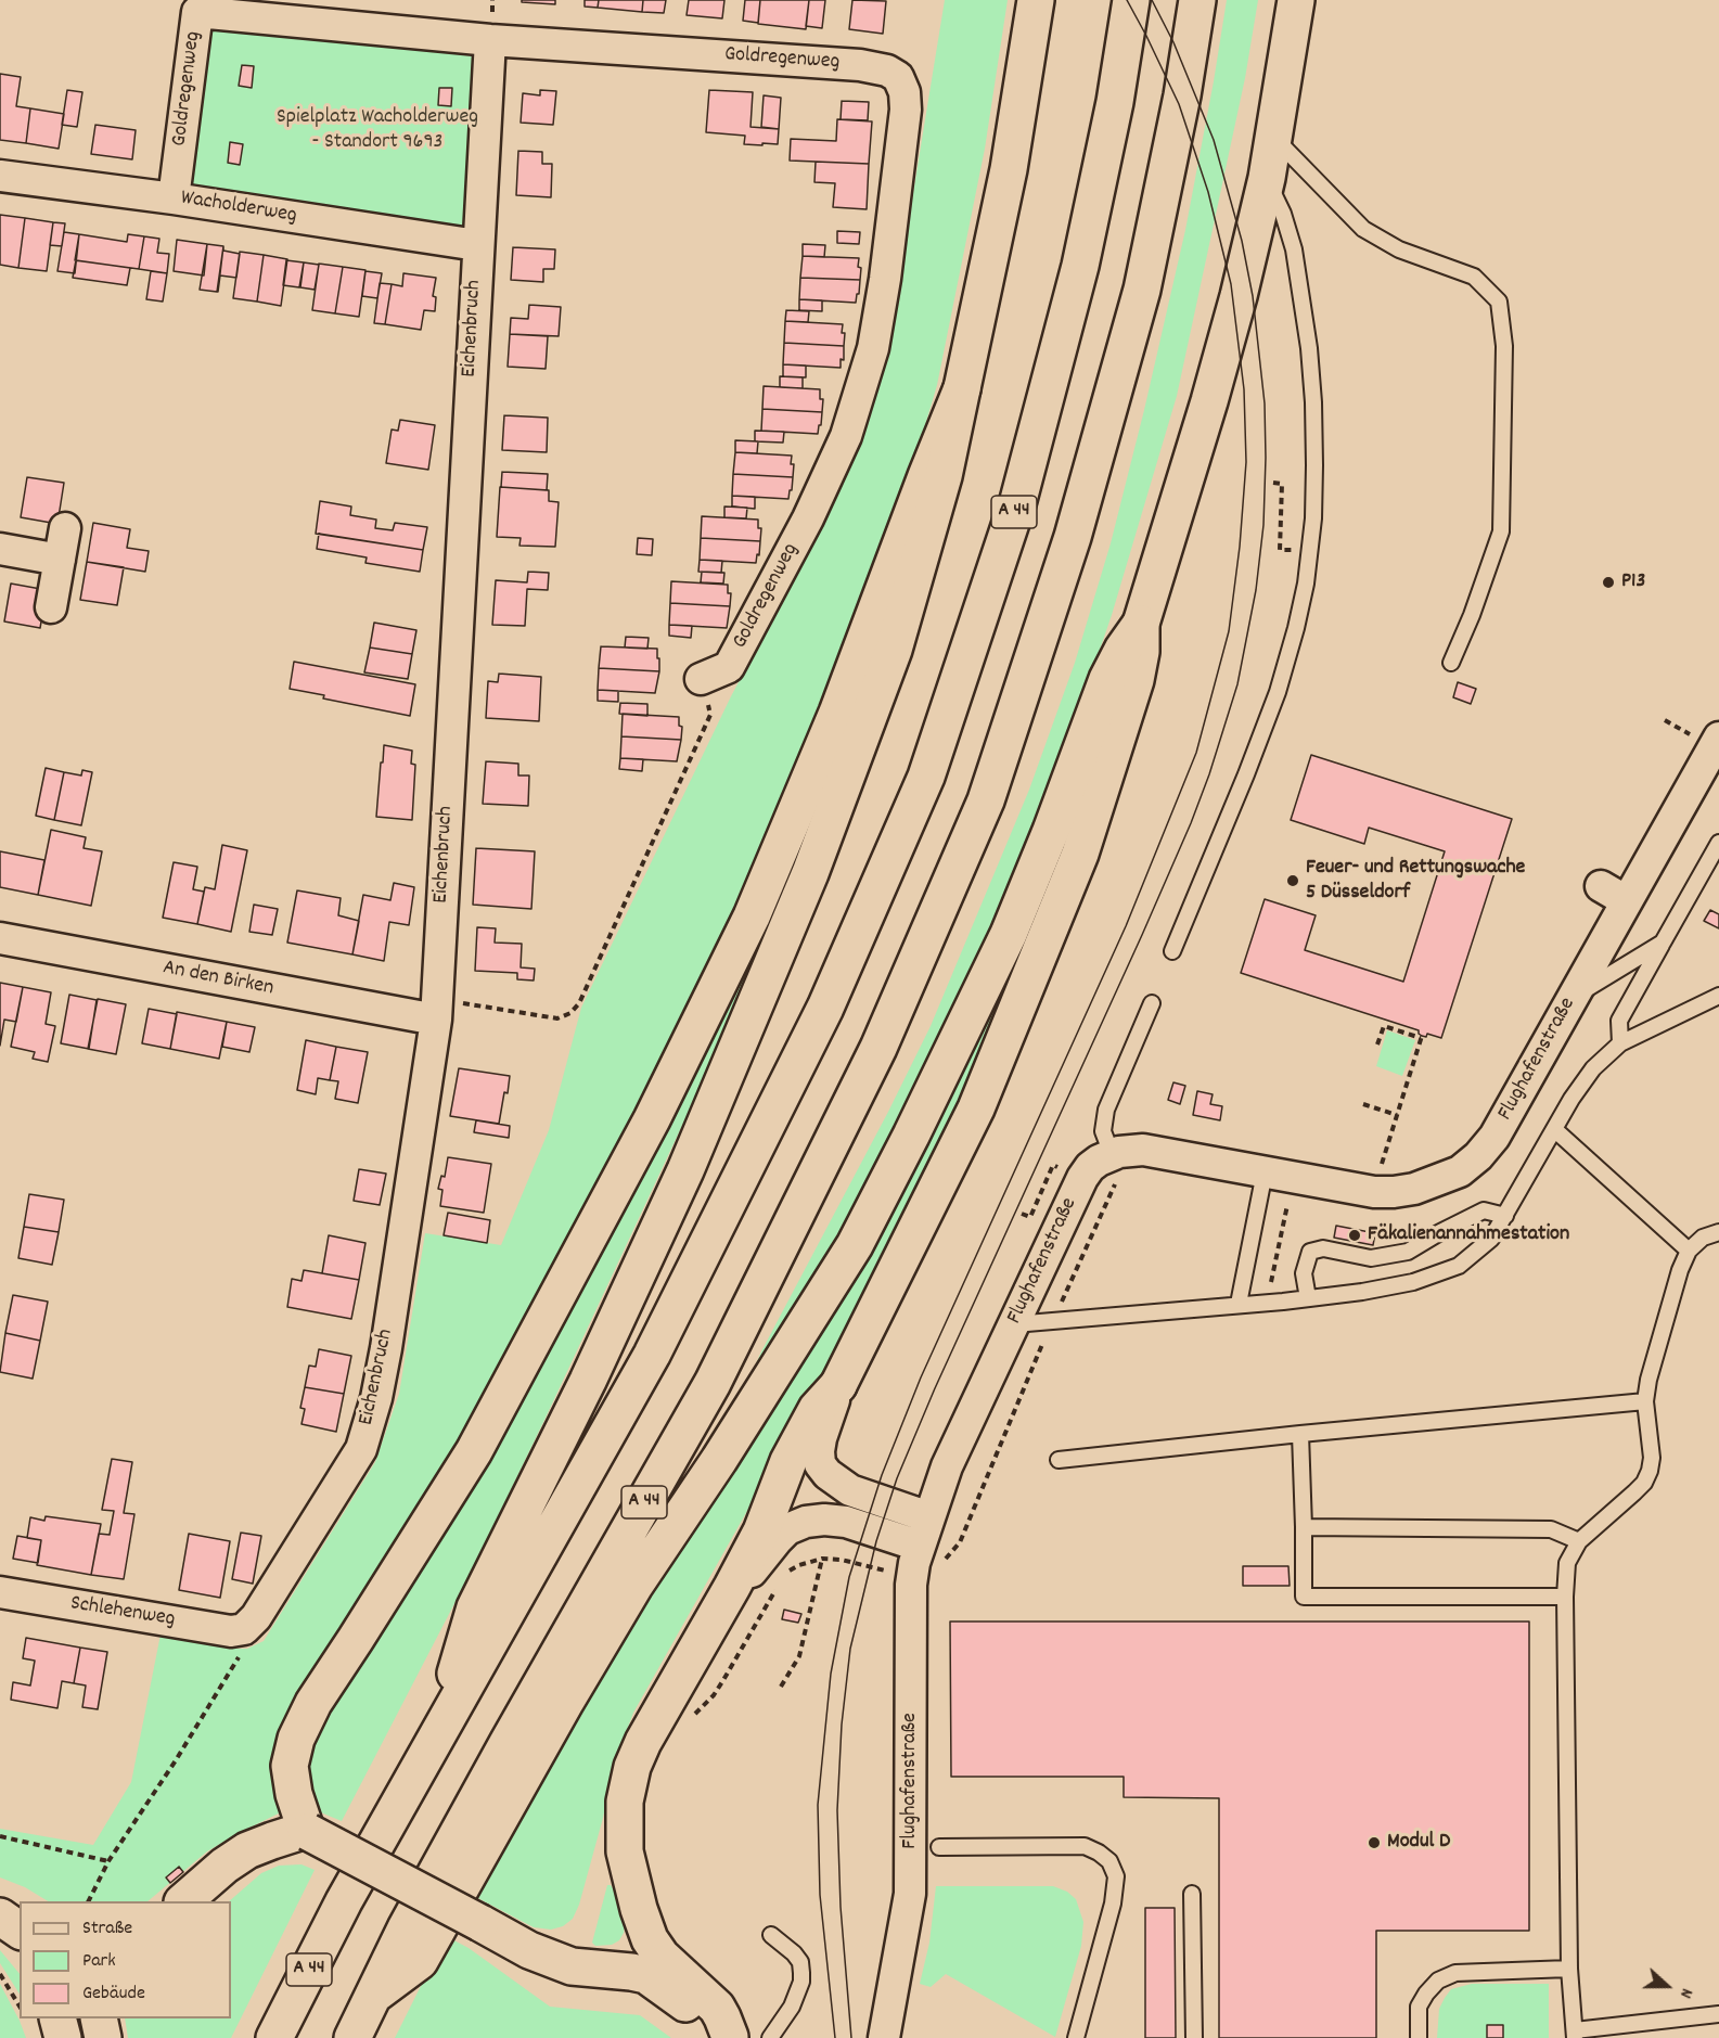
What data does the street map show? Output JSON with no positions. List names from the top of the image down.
{
  "streets": {
    "main road": ["A 44"],
    "street": [
      "Goldregenweg",
      "Wacholderweg",
      "Eichenbruch",
      "An den Birken",
      "Flughafenstraße",
      "Schlehenweg"
    ]
  },
  "crossings": [
    ["Goldregenweg", "Wacholderweg"],
    ["Goldregenweg", "Eichenbruch"],
    ["Wacholderweg", "Eichenbruch"],
    ["Eichenbruch", "An den Birken"],
    ["Eichenbruch", "Schlehenweg"]
  ],
  "parks": ["Spielplatz Wacholderweg - Standort 9693"],
  "places": [
    "P13",
    "Feuer- und Rettungswache 5 Düsseldorf",
    "Fäkalienannahmestation",
    "Modul D"
  ],
  "legend": ["Straße", "Park", "Gebäude"],
  "north": "right"
}
